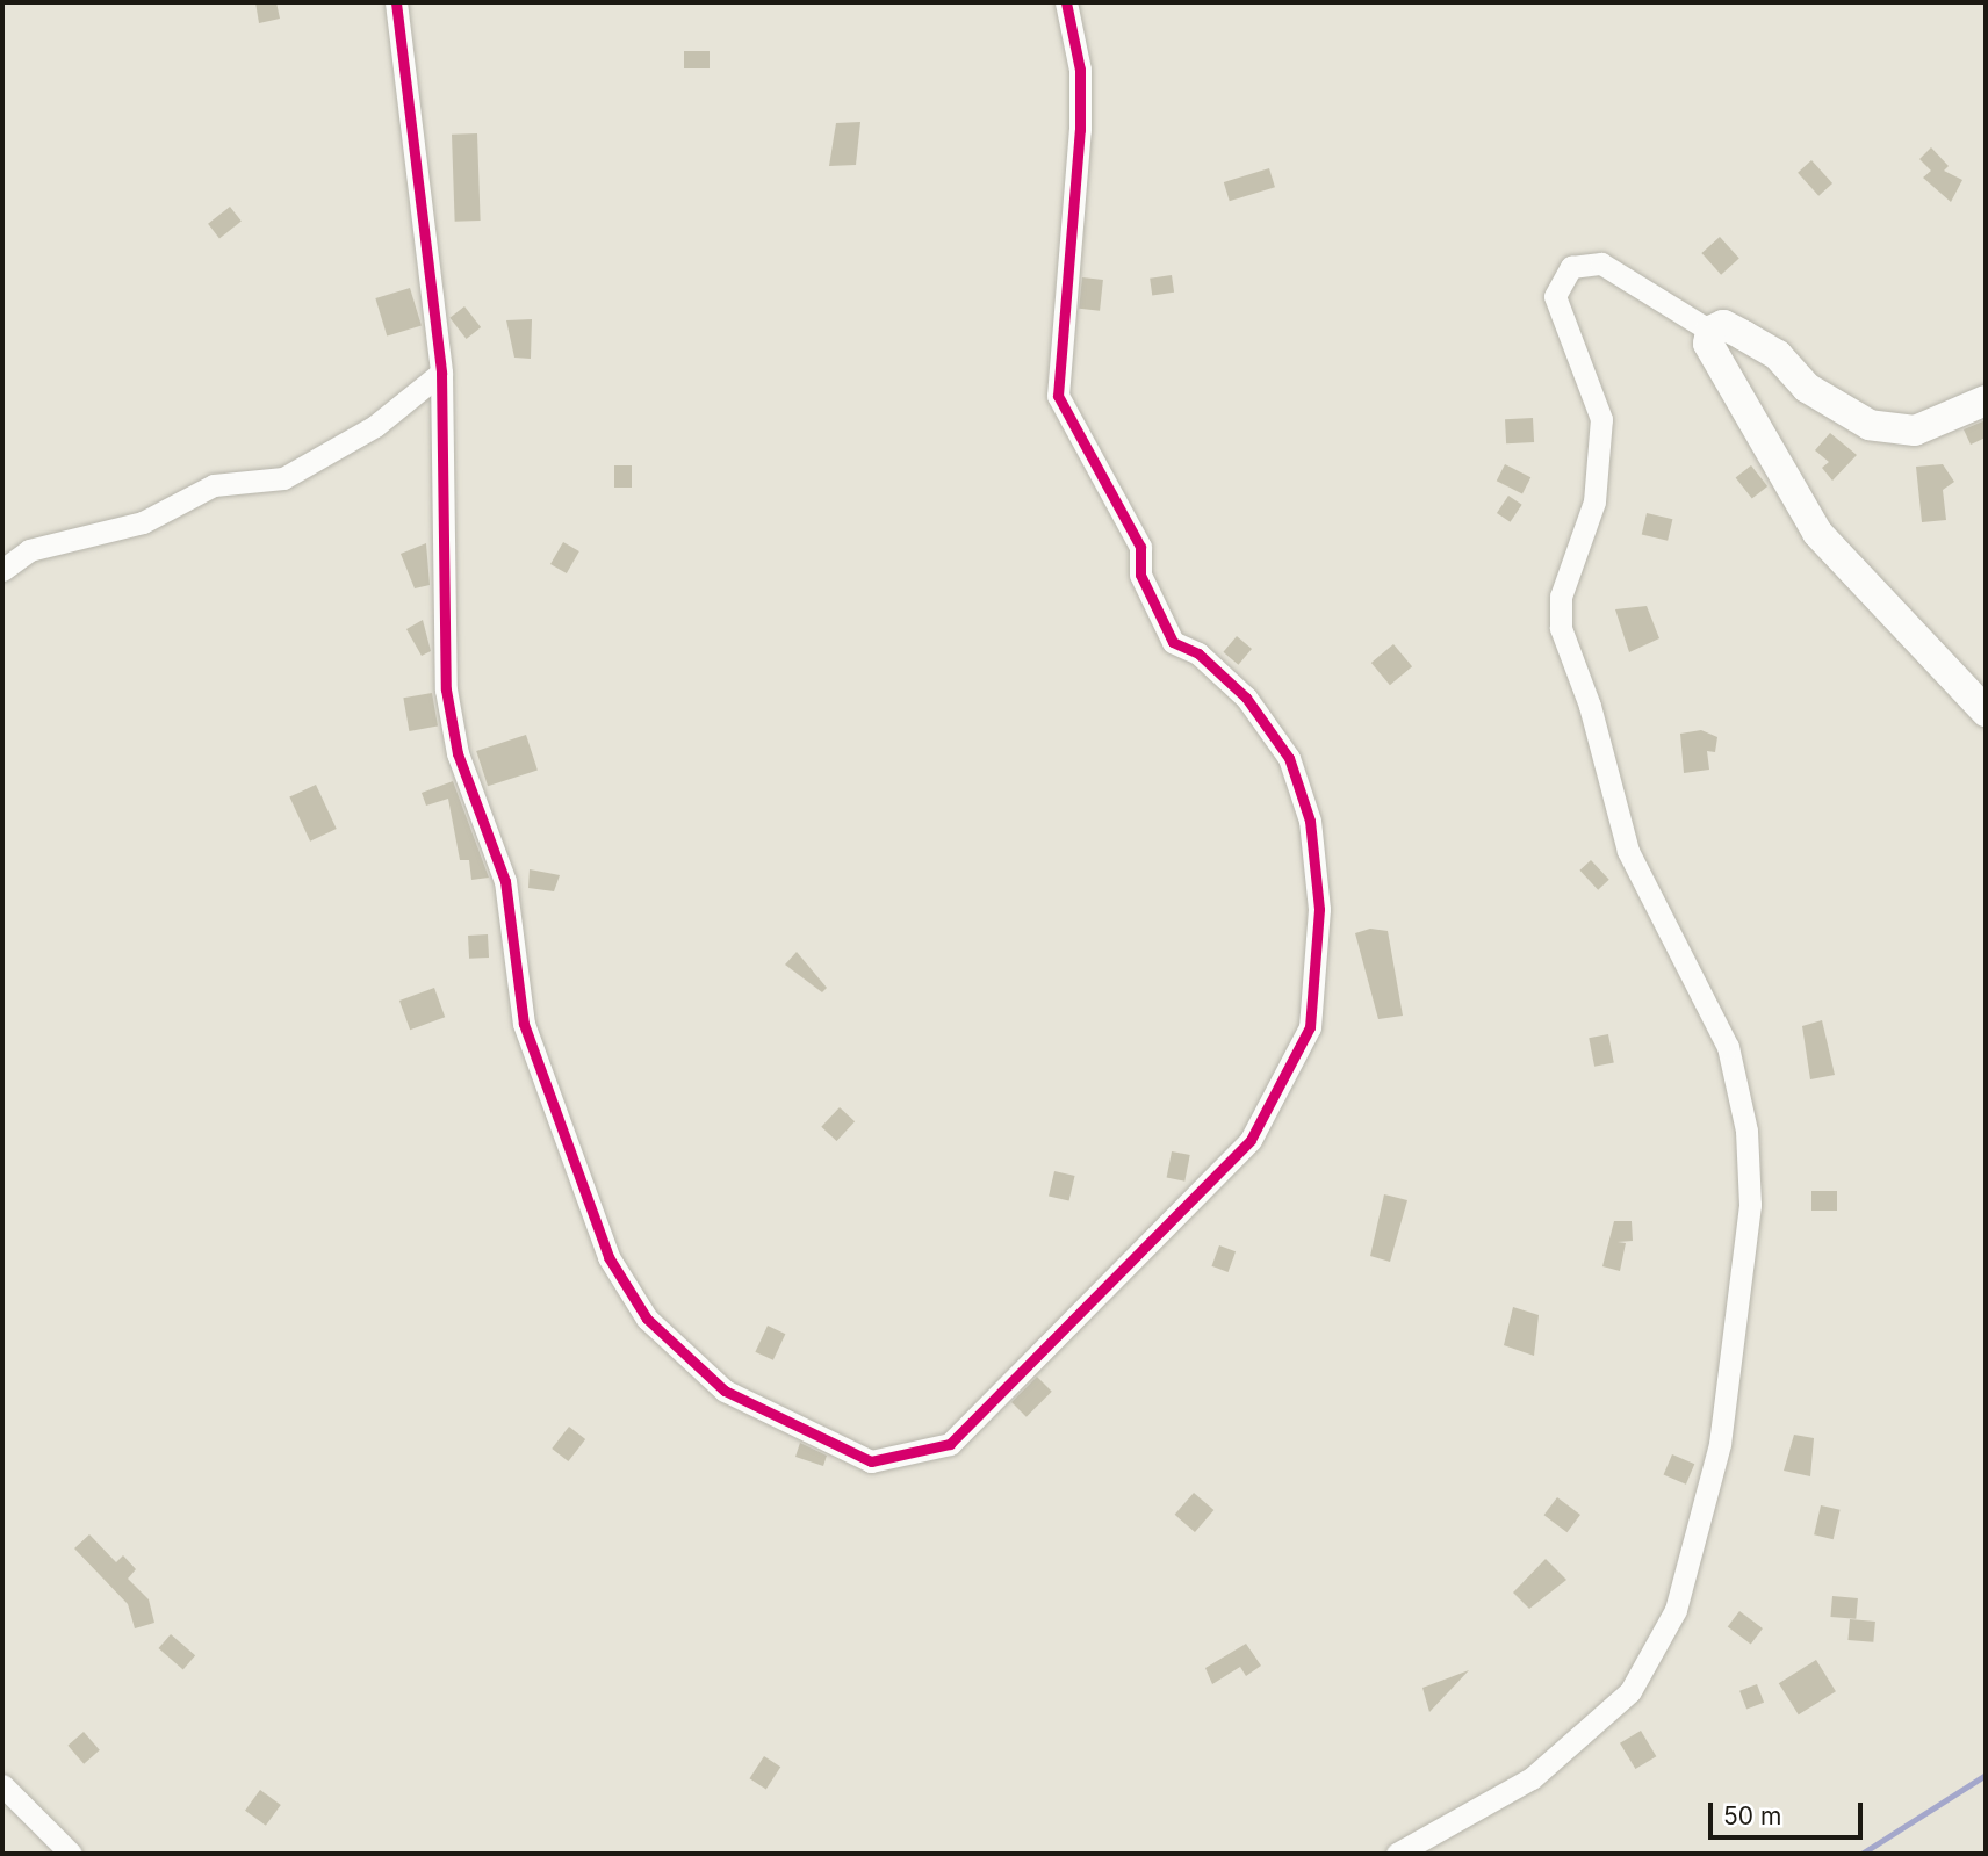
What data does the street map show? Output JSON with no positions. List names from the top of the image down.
{
  "scale_bar": "50 m"
}
